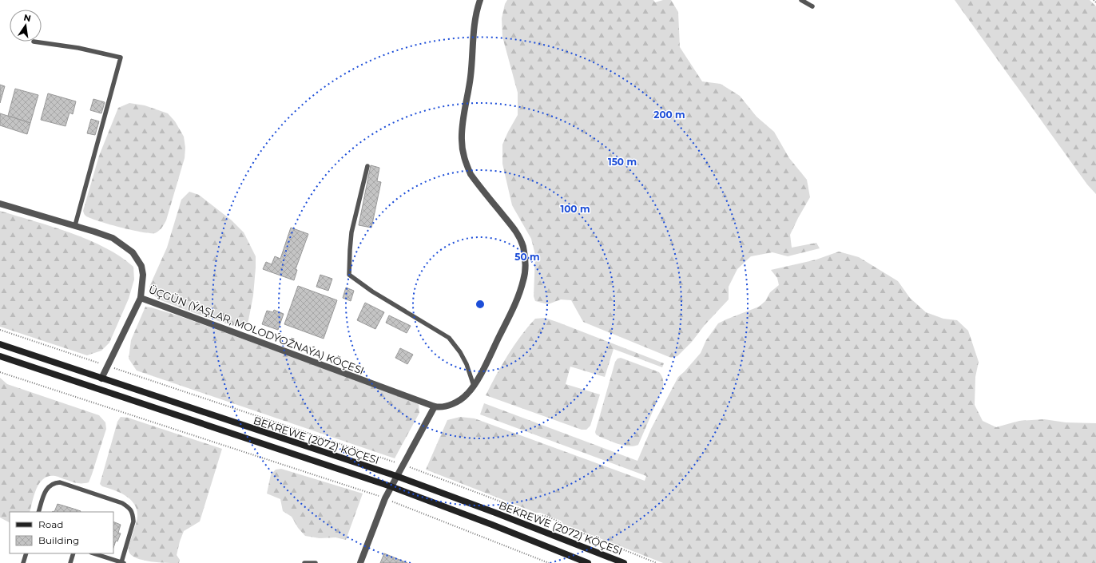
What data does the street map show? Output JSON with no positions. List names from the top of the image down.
{
  "streets": {
    "main road": ["BEKREWE (2072) KÖÇESI"],
    "street": ["ÜÇGÜN (ÝAŞLAR, MOLODÝOŽNAÝA) KÖÇESI"]
  },
  "legend": ["Road", "Building"],
  "north": "top",
  "rings": [
    "200 m",
    "150 m",
    "100 m",
    "50 m"
  ]
}
